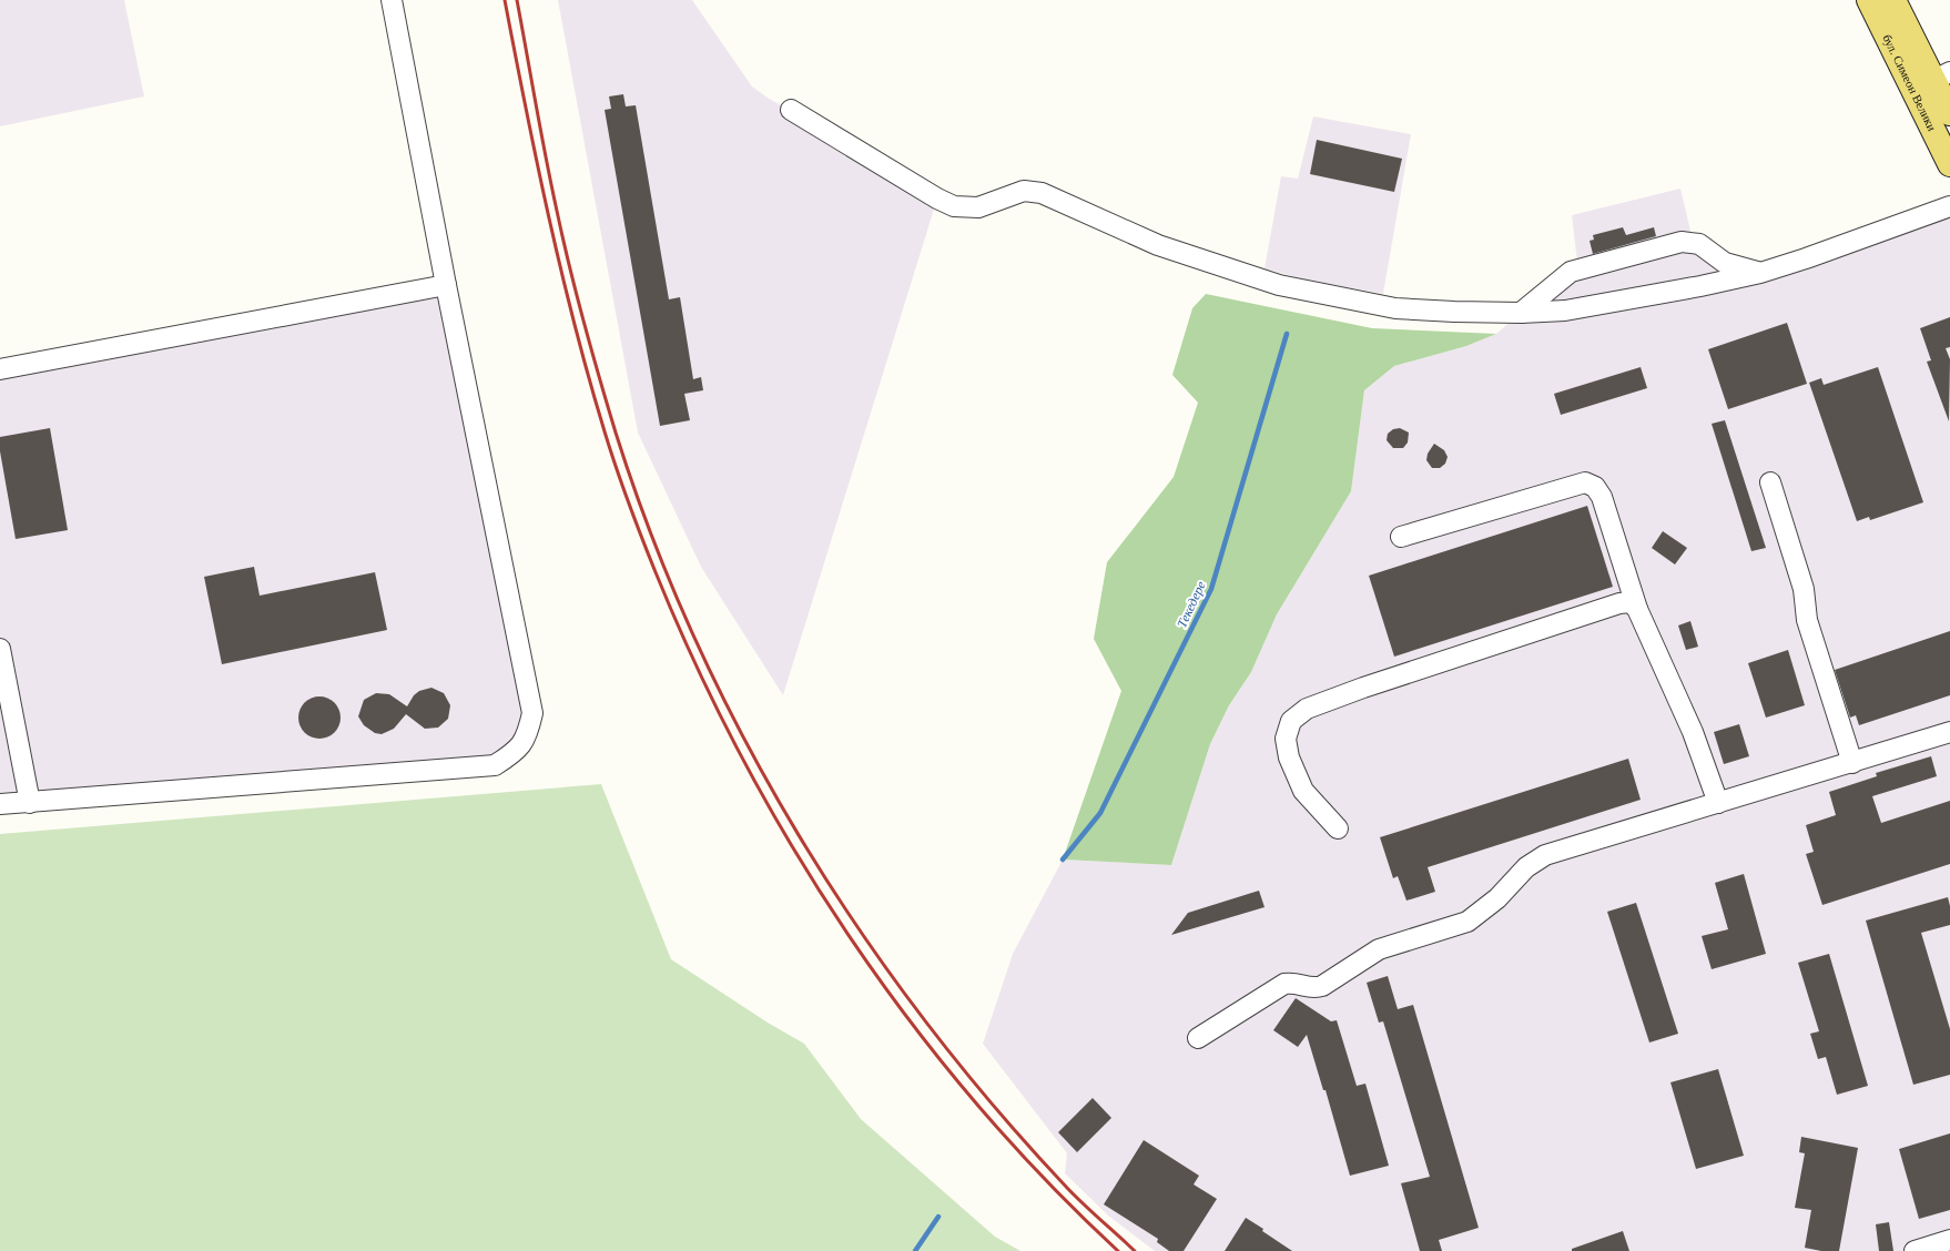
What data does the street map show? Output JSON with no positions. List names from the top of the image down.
{
  "streets": {
    "main road": ["бул. Симеон Велики"]
  },
  "water": ["Текедере"]
}
